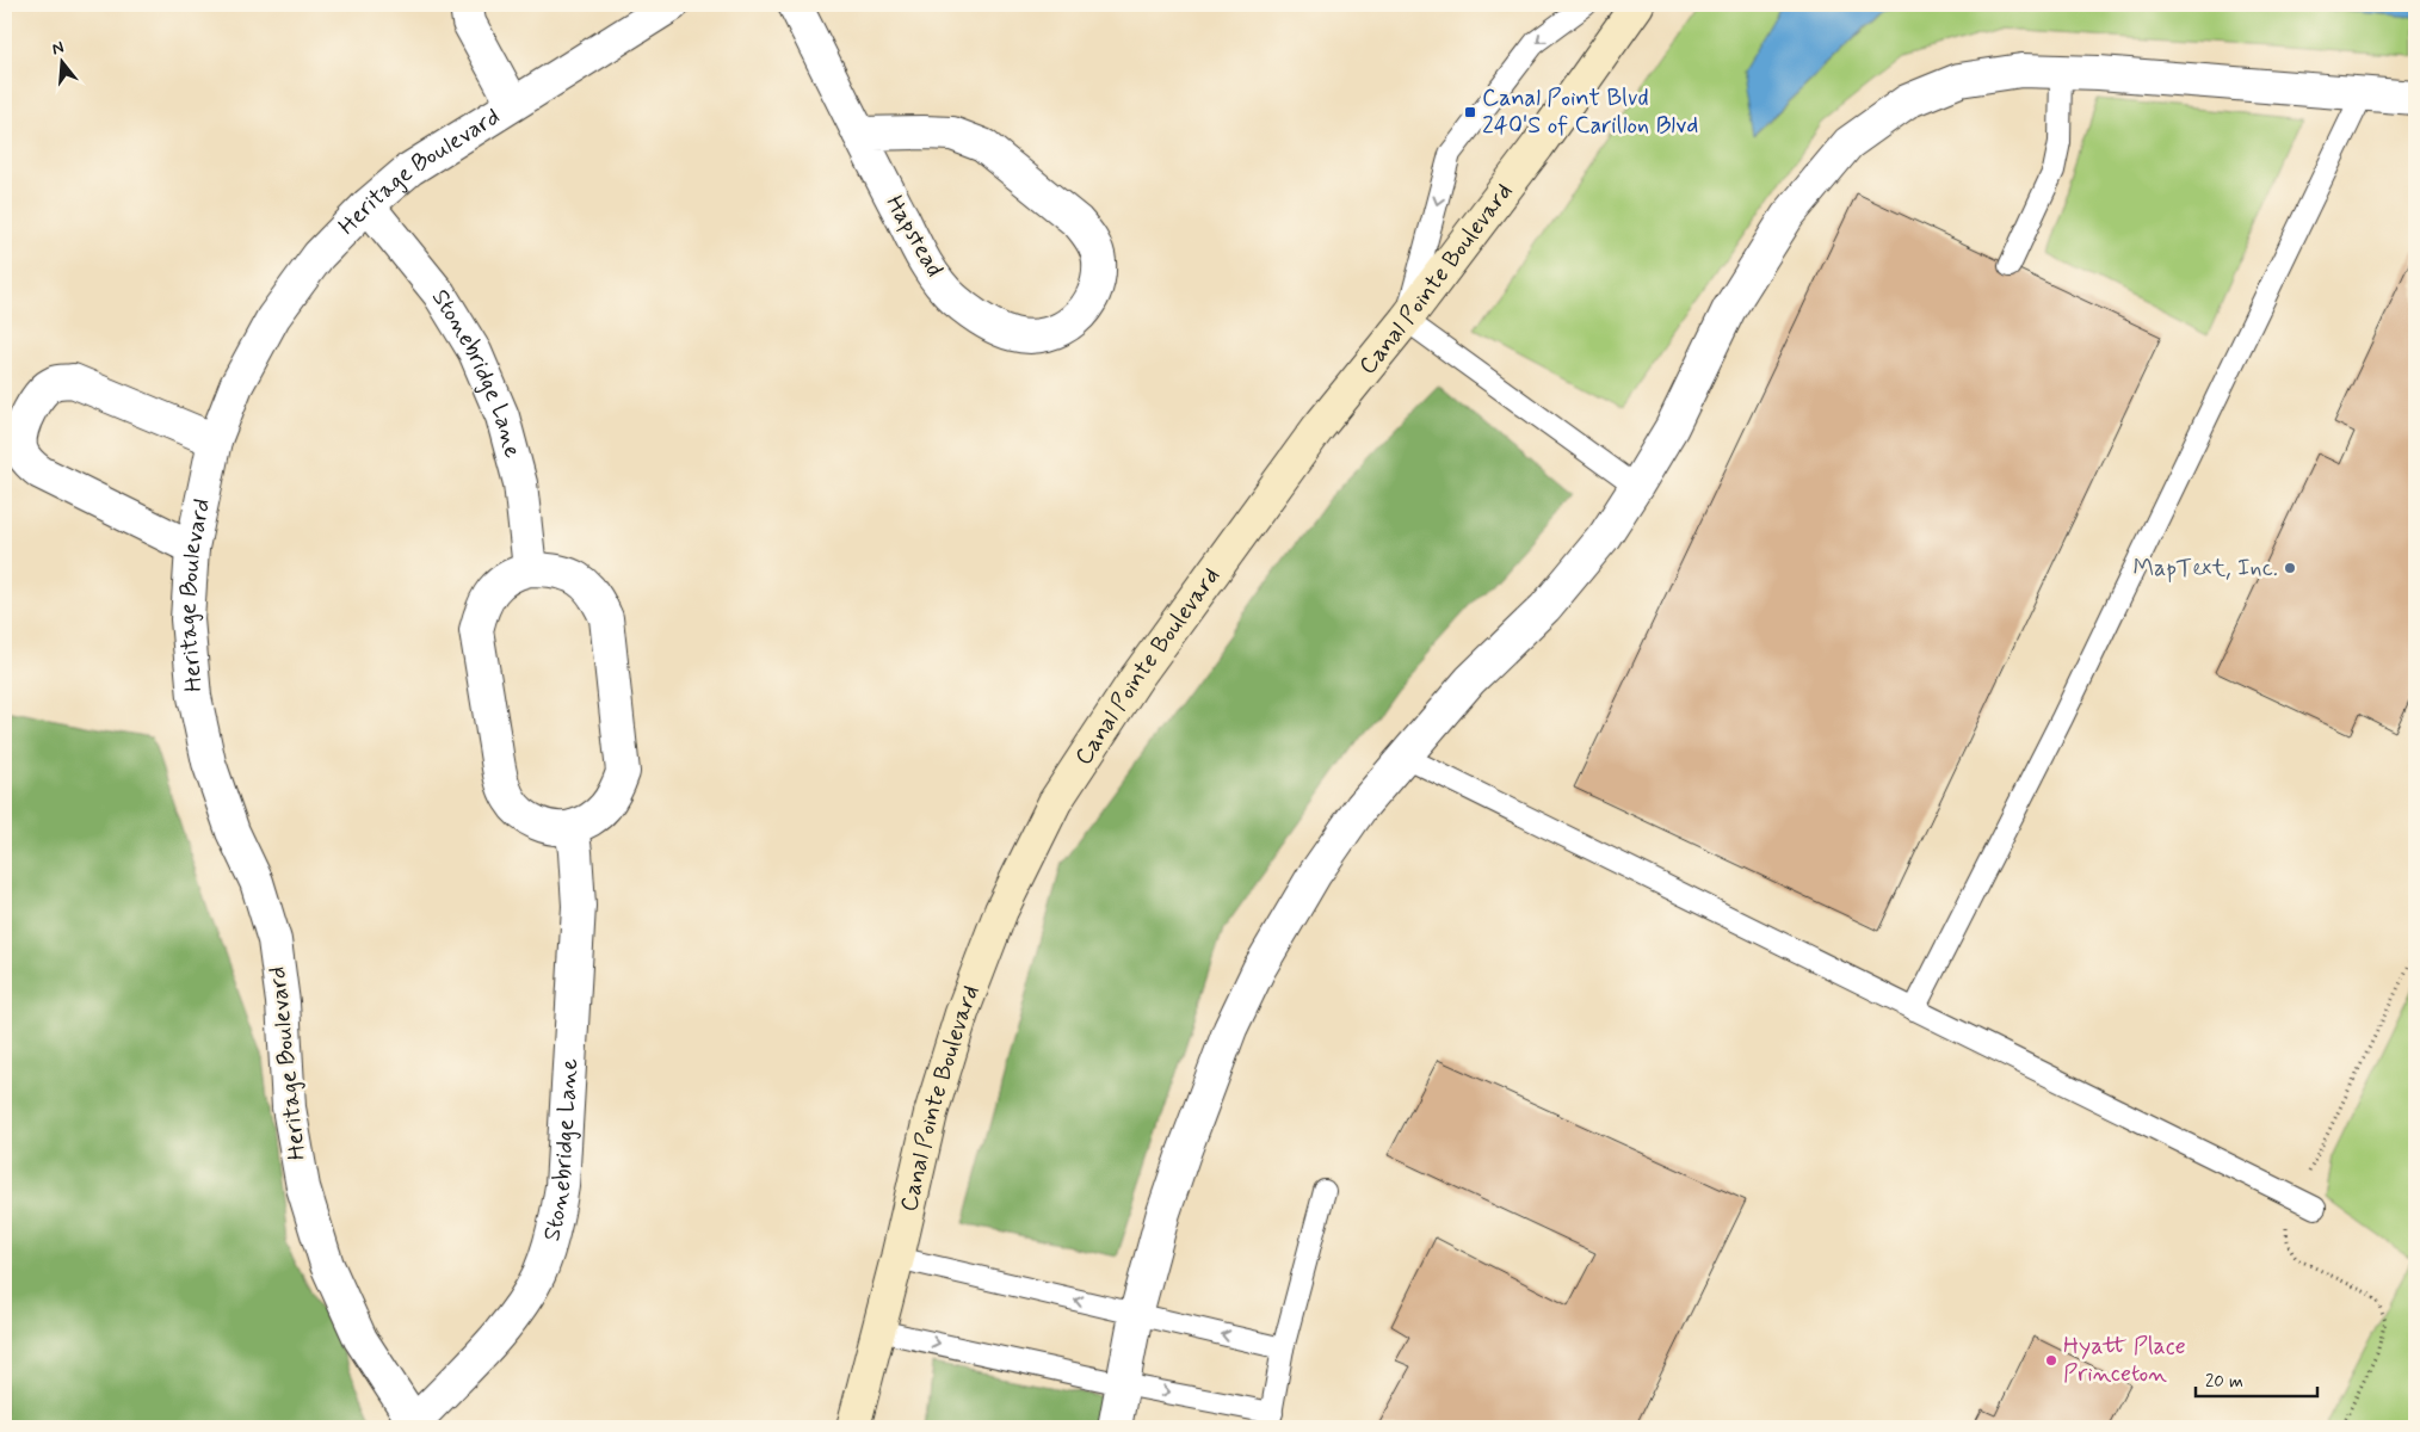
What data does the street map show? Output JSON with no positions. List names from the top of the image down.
{
  "streets": {
    "street": [
      "Heritage Boulevard",
      "Hapstead",
      "Canal Pointe Boulevard",
      "Stonebridge Lane"
    ]
  },
  "crossings": [
    ["Heritage Boulevard", "Stonebridge Lane"]
  ],
  "places": {
    "transit": ["Canal Point Blvd 240'S of Carillon Blvd"],
    "other": ["MapText, Inc.", "Hyatt Place Princeton"]
  },
  "scale_bar": "20 m",
  "north": "top"
}
